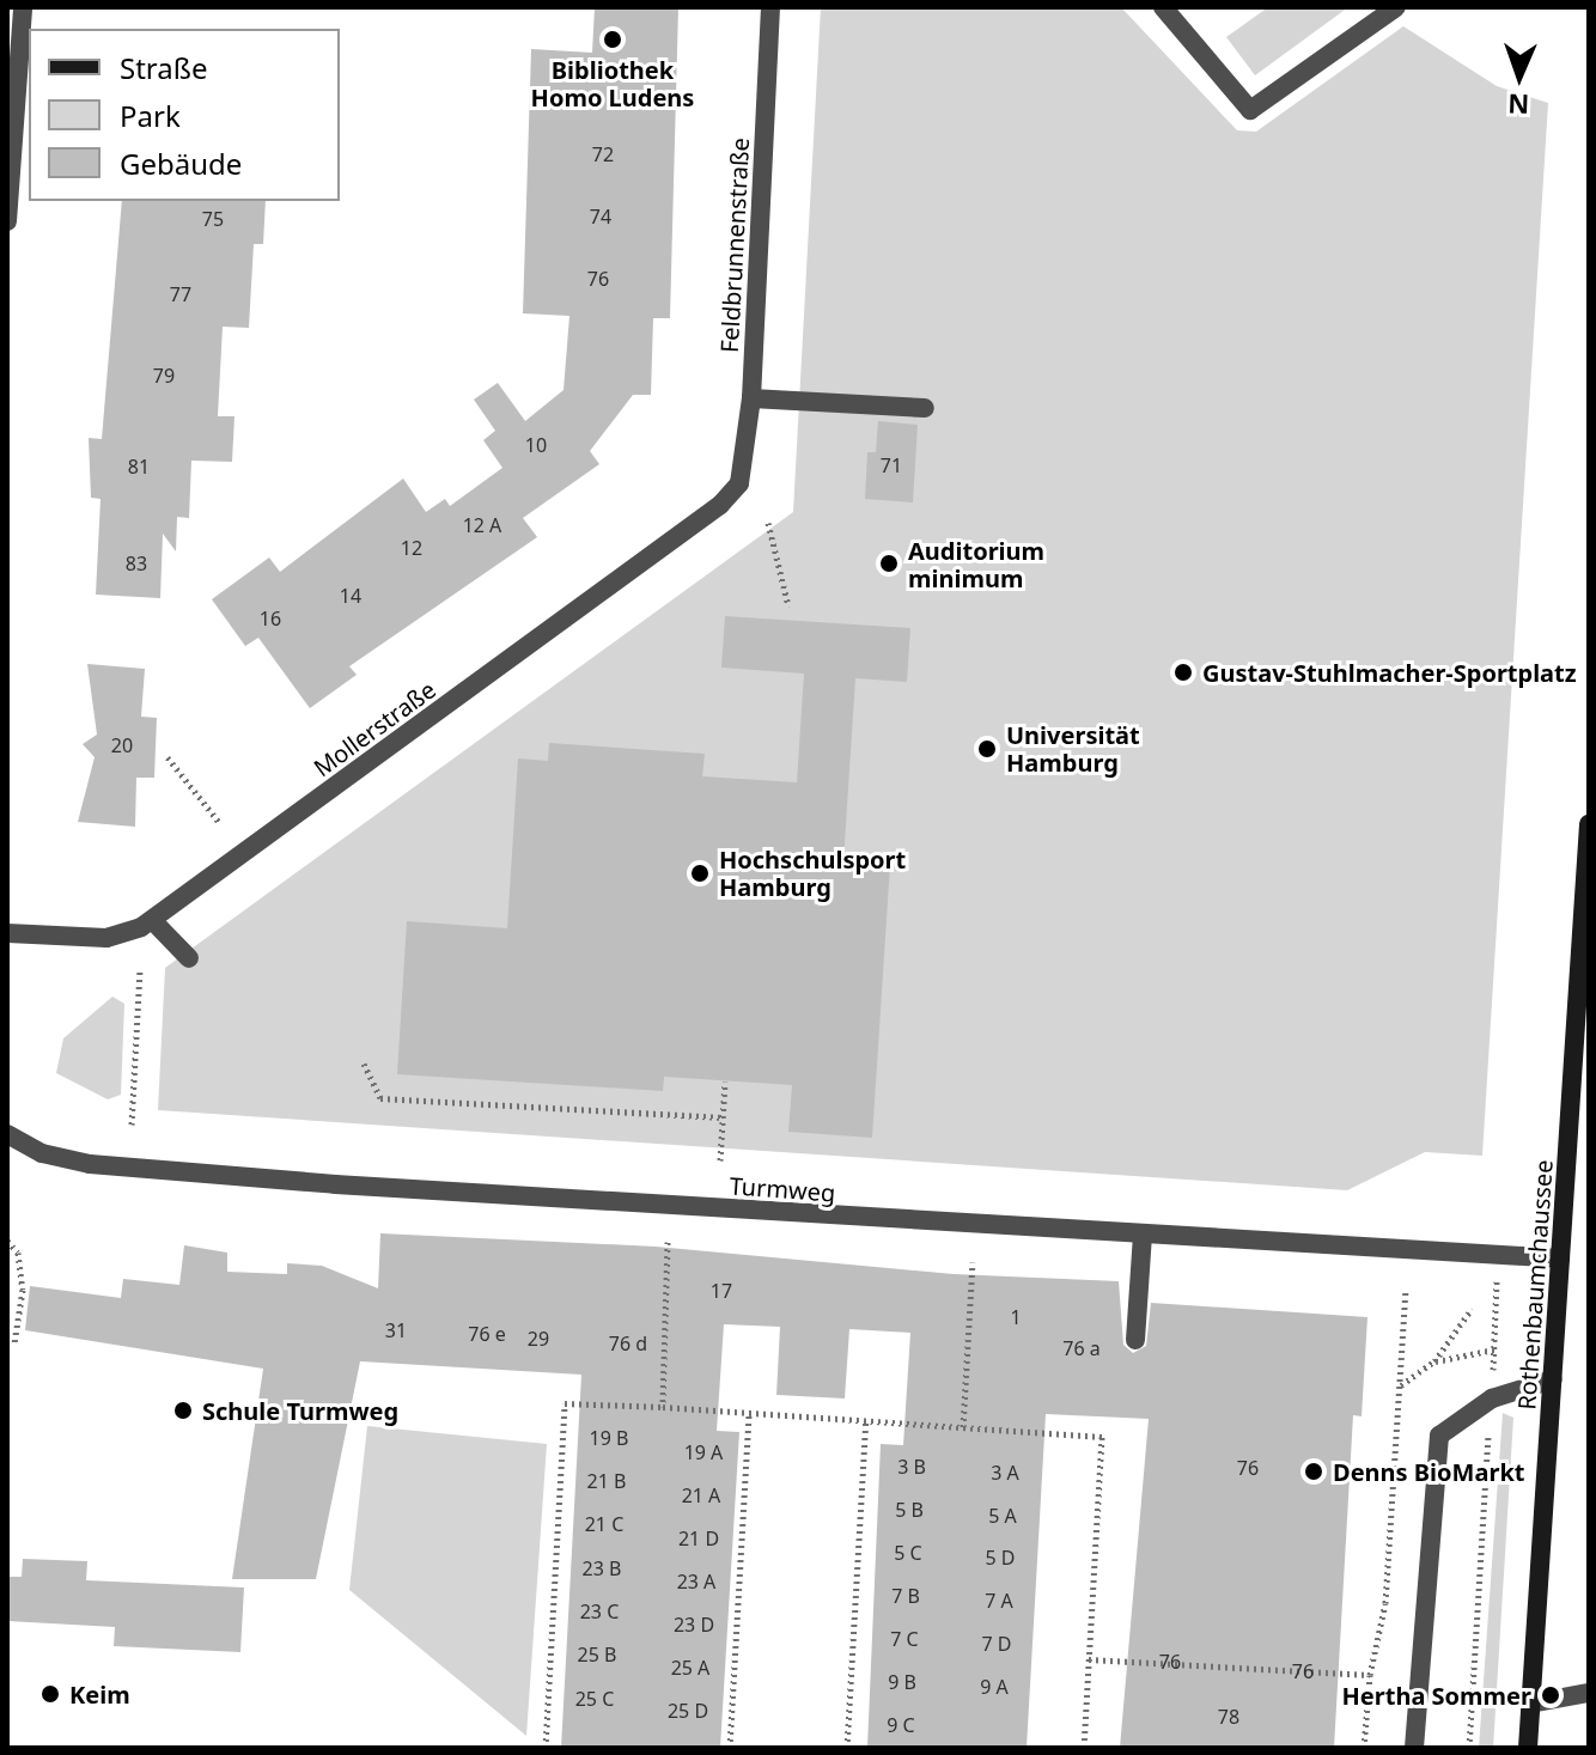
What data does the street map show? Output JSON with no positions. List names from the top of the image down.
{
  "streets": {
    "main road": ["Rothenbaumchaussee"],
    "street": ["Feldbrunnenstraße", "Mollerstraße", "Turmweg"]
  },
  "crossings": [
    ["Feldbrunnenstraße", "Mollerstraße"],
    ["Turmweg", "Rothenbaumchaussee"]
  ],
  "places": [
    "Bibliothek Homo Ludens",
    "Auditorium minimum",
    "Gustav-Stuhlmacher-Sportplatz",
    "Universität Hamburg",
    "Hochschulsport Hamburg",
    "Schule Turmweg",
    "Denns BioMarkt",
    "Keim",
    "Hertha Sommer"
  ],
  "house_numbers": [
    "72",
    "74",
    "75",
    "76",
    "77",
    "79",
    "10",
    "71",
    "81",
    "12 A",
    "12",
    "83",
    "14",
    "16",
    "20",
    "17",
    "1",
    "31",
    "76 e",
    "29",
    "76 d",
    "76 a",
    "19 B",
    "19 A",
    "3 B",
    "76",
    "3 A",
    "21 B",
    "21 A",
    "5 B",
    "5 A",
    "21 C",
    "21 D",
    "5 C",
    "5 D",
    "23 B",
    "23 A",
    "7 B",
    "7 A",
    "23 C",
    "23 D",
    "7 C",
    "7 D",
    "25 B",
    "76",
    "25 A",
    "76",
    "9 B",
    "9 A",
    "25 C",
    "25 D",
    "78",
    "9 C"
  ],
  "legend": ["Straße", "Park", "Gebäude"],
  "north": "bottom"
}
